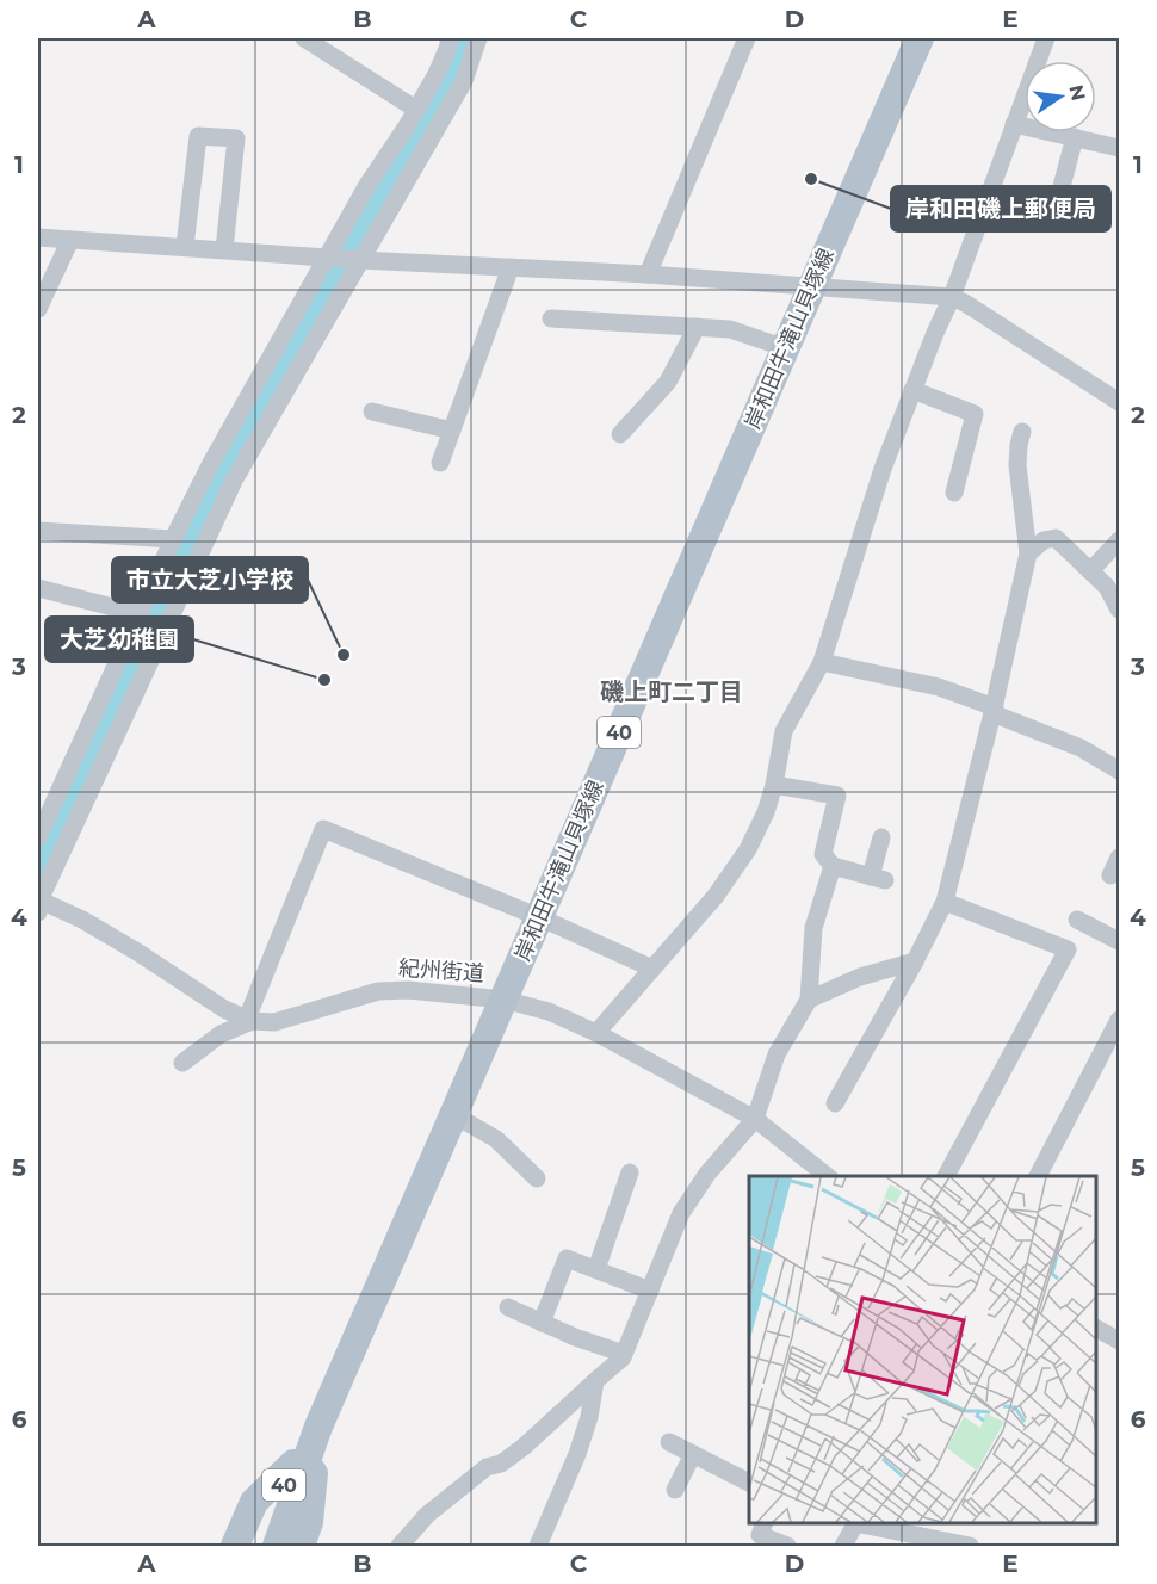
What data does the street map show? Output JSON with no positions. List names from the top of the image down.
{
  "streets": {
    "main road": ["岸和田牛滝山貝塚線", "40"],
    "street": ["紀州街道"]
  },
  "crossings": [
    ["岸和田牛滝山貝塚線", "紀州街道"]
  ],
  "districts": ["磯上町二丁目"],
  "places": ["岸和田磯上郵便局", "市立大芝小学校", "大芝幼稚園"],
  "north": "right",
  "grid": {
    "columns": [
      "A",
      "B",
      "C",
      "D",
      "E"
    ],
    "rows": [
      "1",
      "2",
      "3",
      "4",
      "5",
      "6"
    ]
  }
}
